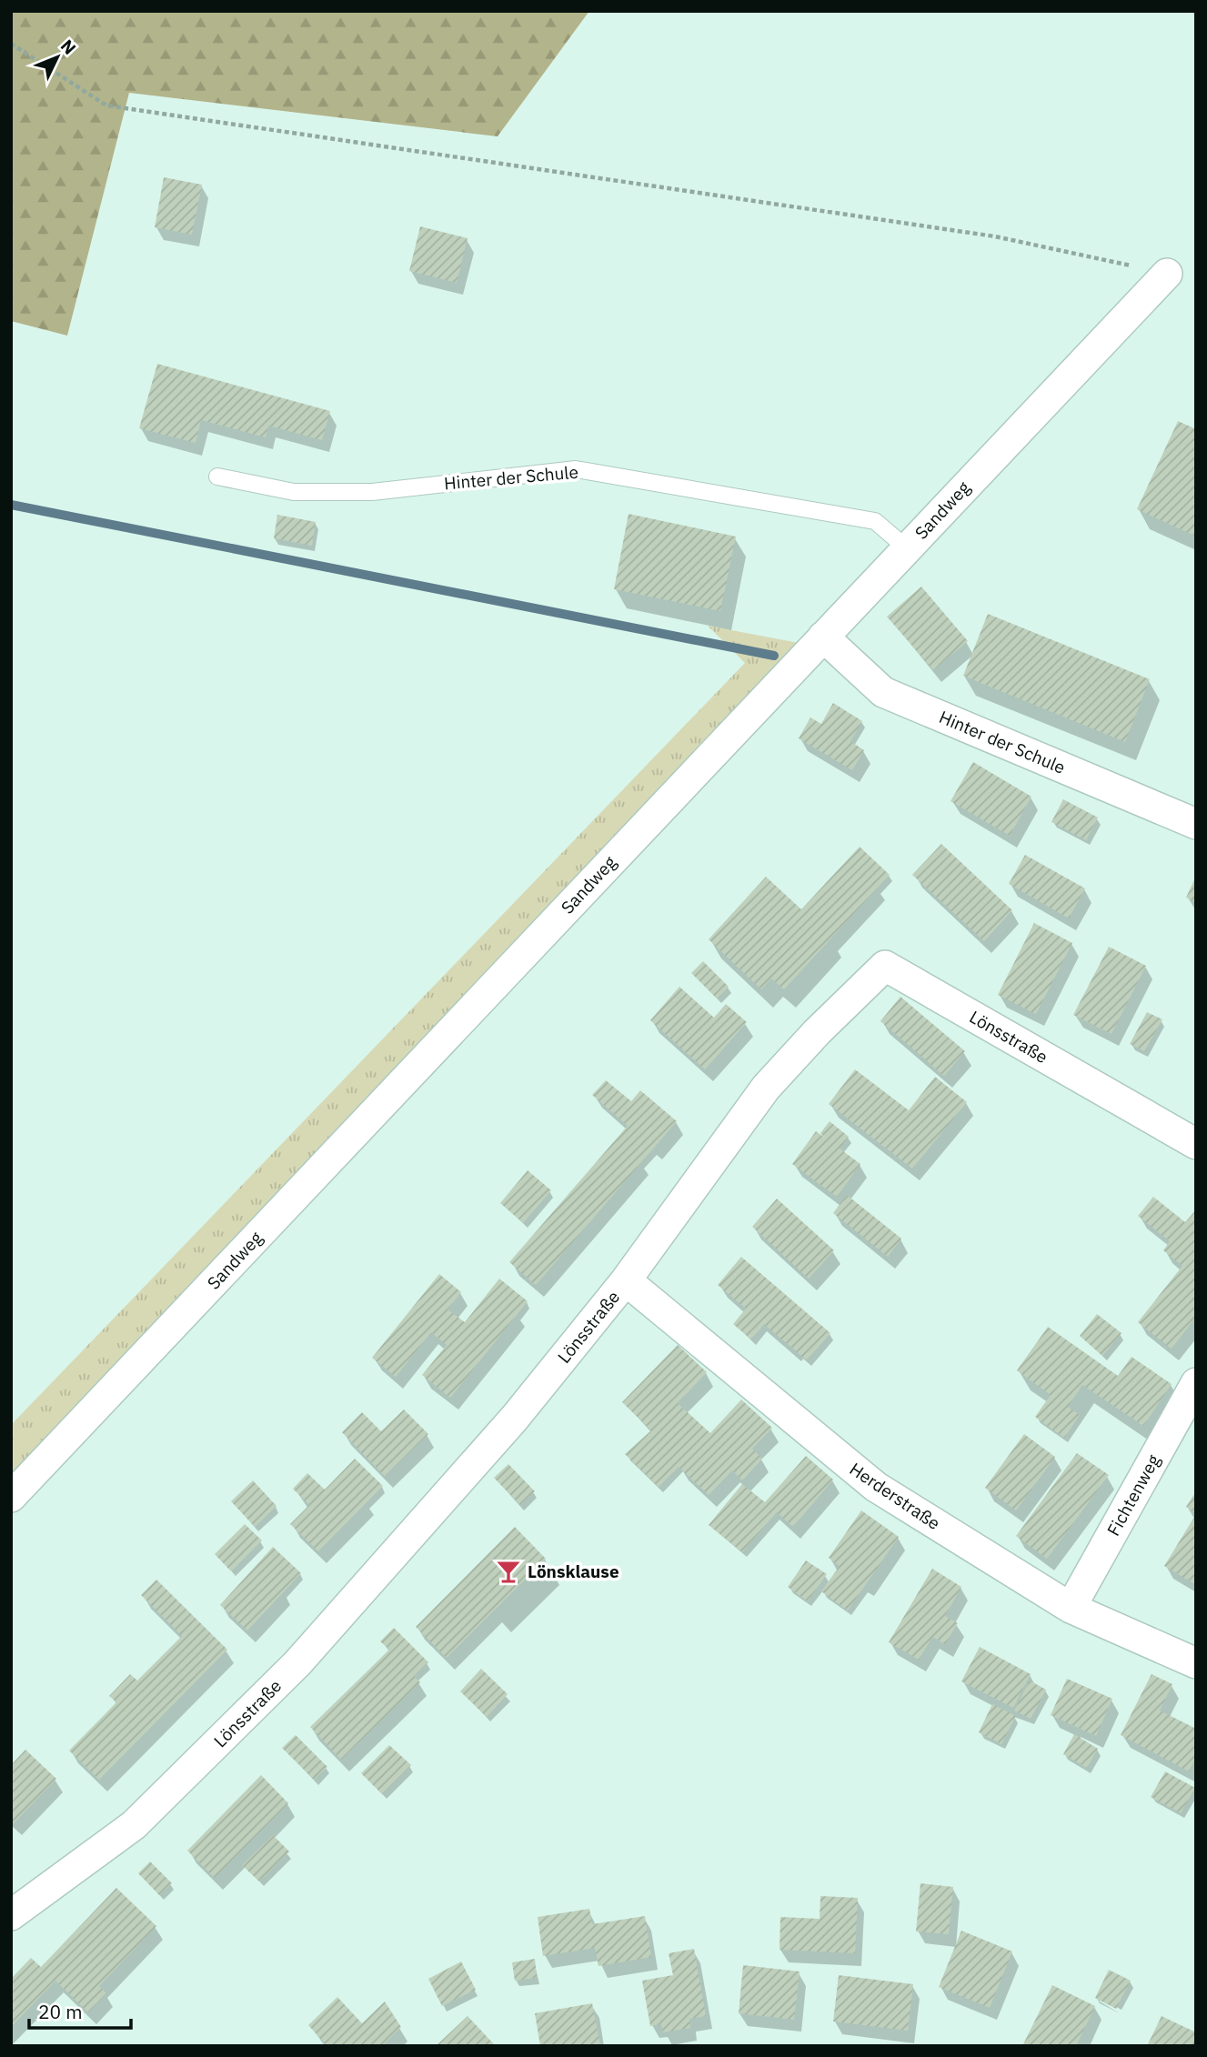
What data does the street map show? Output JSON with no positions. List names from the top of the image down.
{
  "streets": {
    "street": [
      "Hinter der Schule",
      "Sandweg",
      "Lönsstraße",
      "Fichtenweg",
      "Herderstraße"
    ]
  },
  "crossings": [
    ["Hinter der Schule", "Sandweg"],
    ["Lönsstraße", "Herderstraße"],
    ["Fichtenweg", "Herderstraße"]
  ],
  "places": {
    "bar": ["Lönsklause"]
  },
  "scale_bar": "20 m",
  "north": "top right"
}
